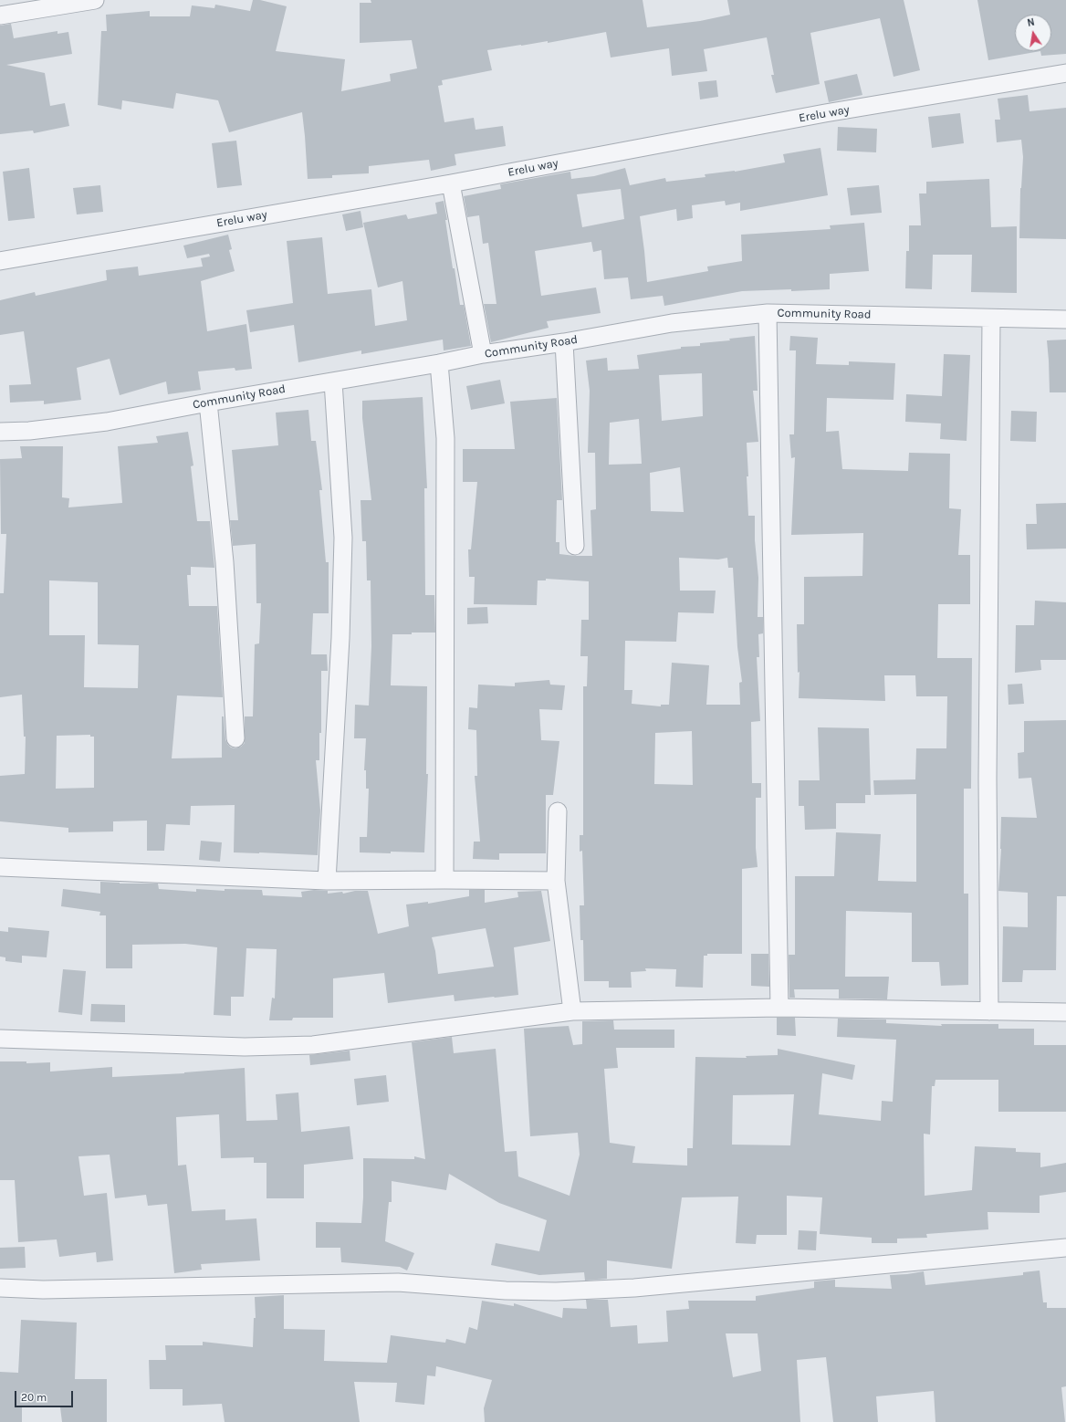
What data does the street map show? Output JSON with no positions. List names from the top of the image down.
{
  "streets": {
    "street": ["Erelu way", "Community Road"]
  },
  "scale_bar": "20 m",
  "north": "top"
}
